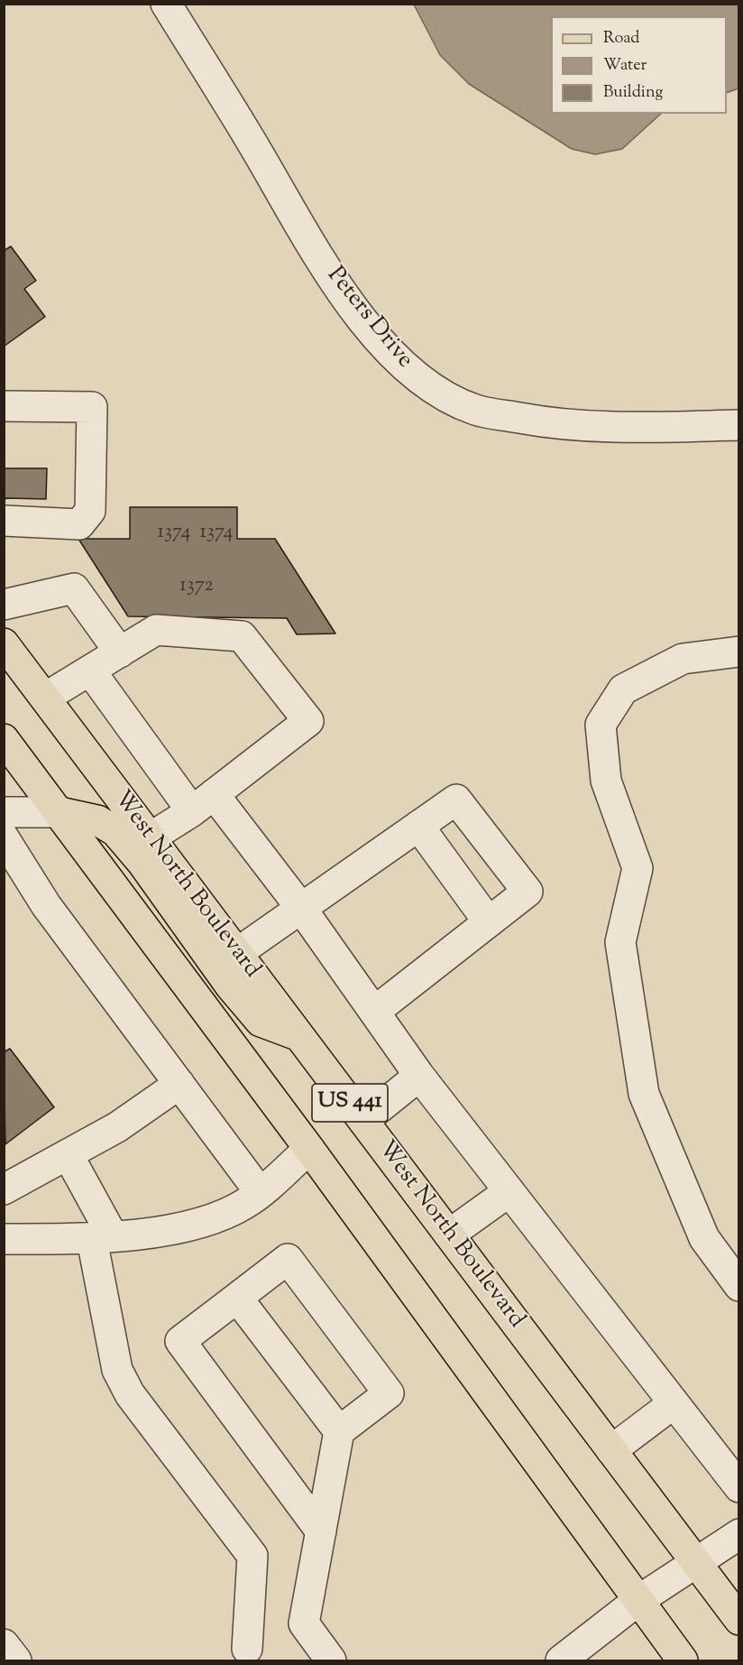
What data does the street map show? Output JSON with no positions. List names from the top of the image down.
{
  "streets": {
    "main road": ["West North Boulevard", "US 441"],
    "street": ["Peters Drive"]
  },
  "house_numbers": ["1374", "1374", "1372"],
  "legend": ["Road", "Water", "Building"]
}
